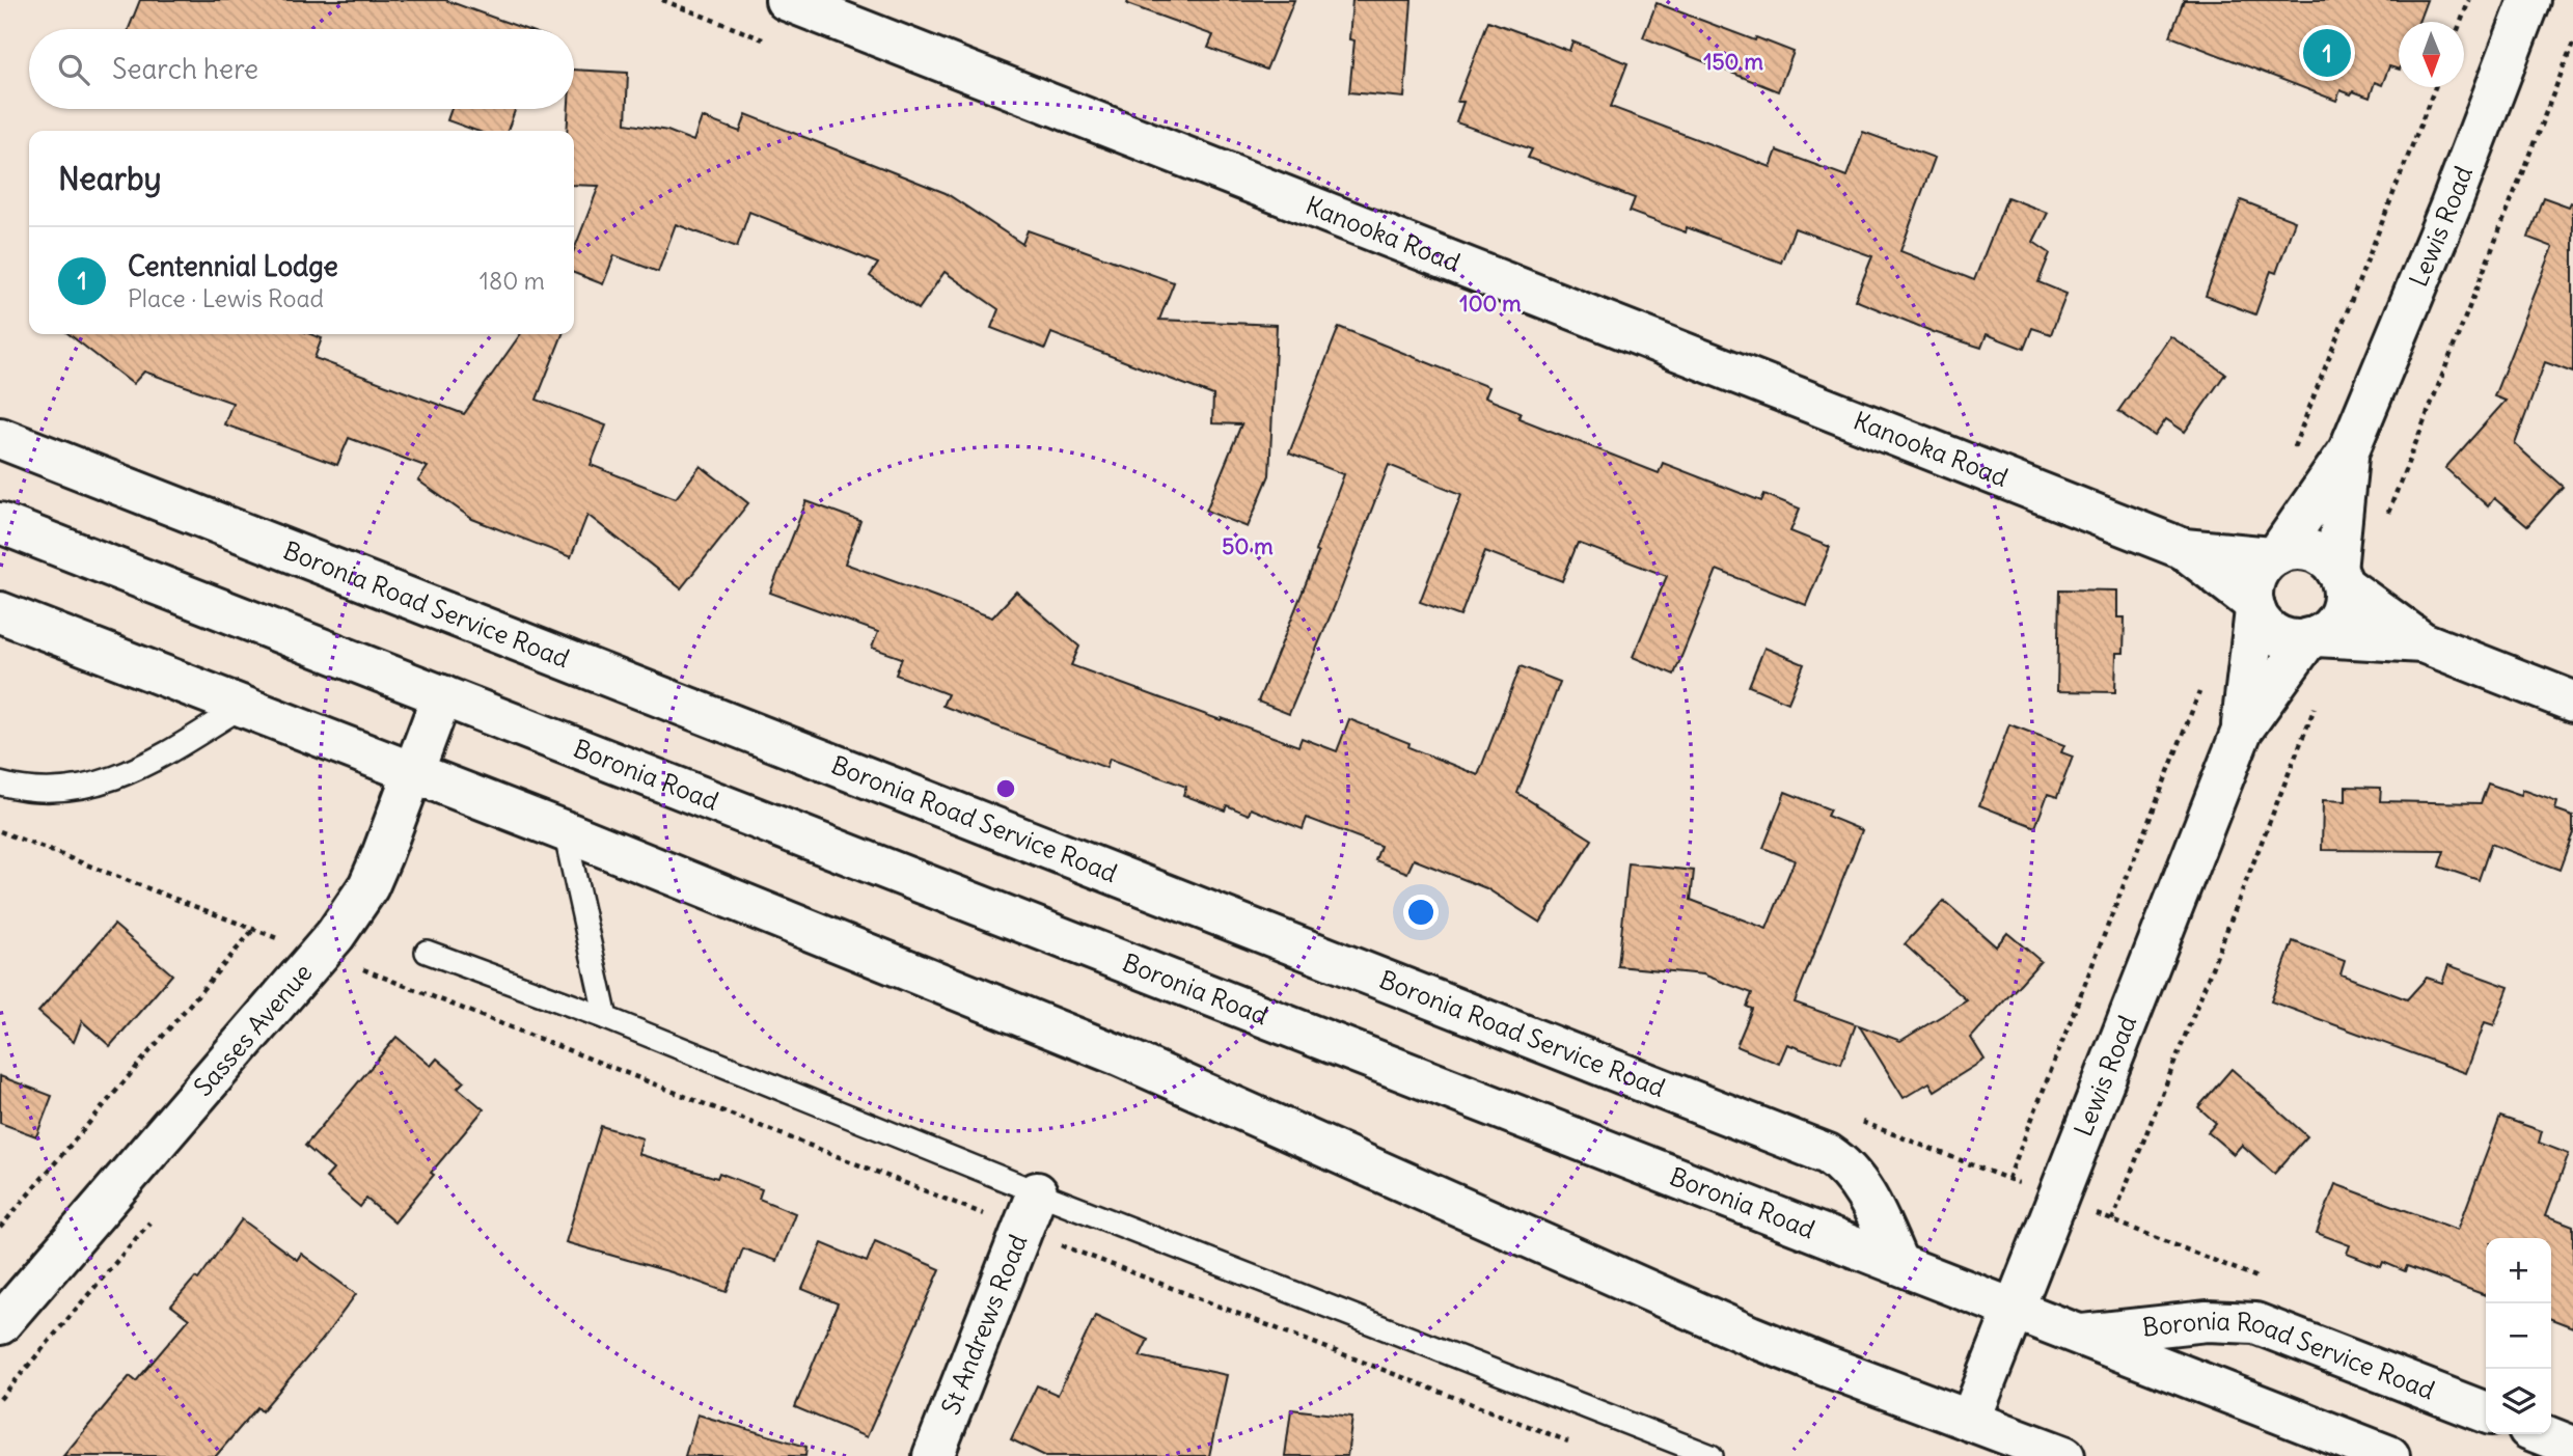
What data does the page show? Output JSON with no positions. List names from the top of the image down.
{
  "streets": {
    "street": [
      "Lewis Road",
      "Kanooka Road",
      "Boronia Road Service Road",
      "Boronia Road",
      "Sasses Avenue",
      "St Andrews Road"
    ]
  },
  "crossings": [
    ["Lewis Road", "Kanooka Road"],
    ["Lewis Road", "Boronia Road"],
    ["Boronia Road Service Road", "Boronia Road"],
    ["Boronia Road", "Sasses Avenue"]
  ],
  "north": "bottom",
  "page": {
    "pins": "1",
    "search": "Search here",
    "heading": "Nearby",
    "list": [
      {
        "mark": "1",
        "name": "Centennial Lodge",
        "note": "Place · Lewis Road",
        "value": "180 m"
      }
    ],
    "map_buttons": ["+", "−"]
  },
  "rings": ["150 m", "100 m", "50 m"]
}
